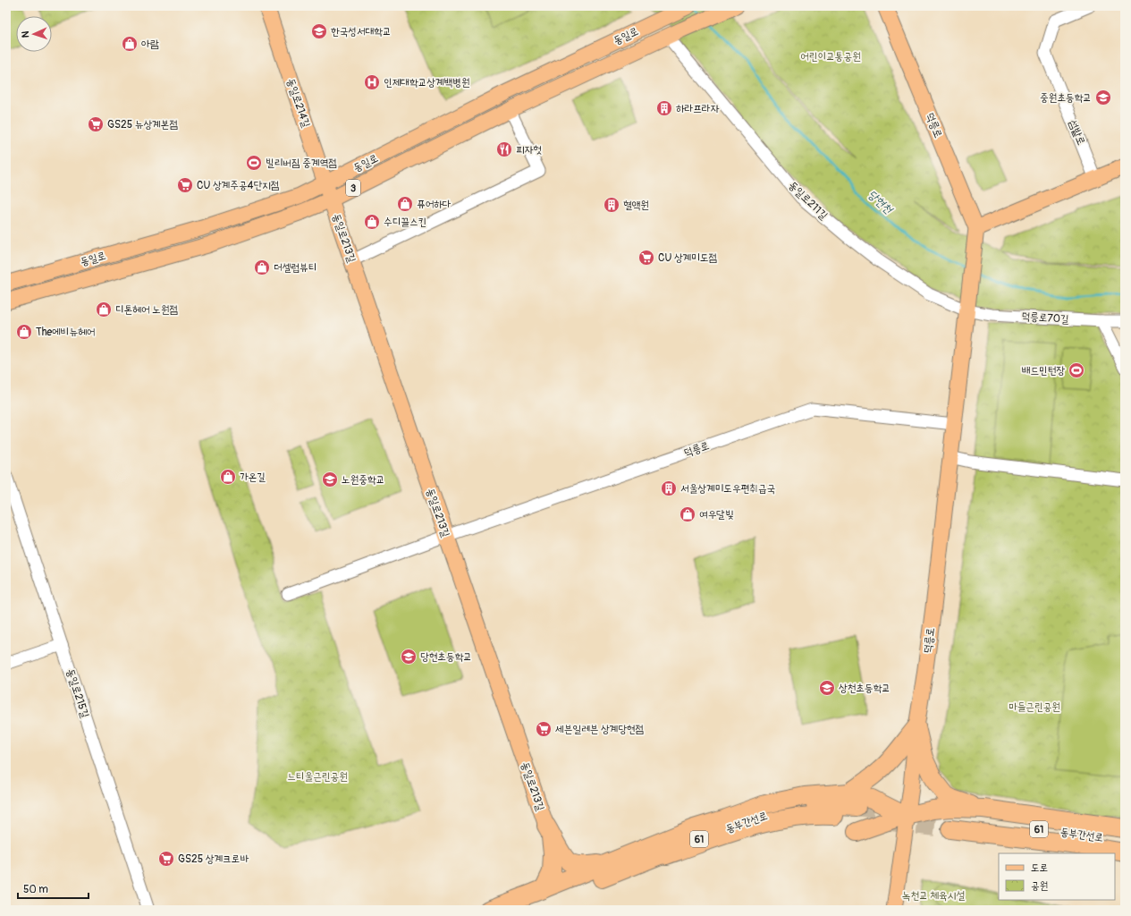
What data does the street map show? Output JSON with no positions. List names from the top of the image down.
{
  "streets": {
    "highway": ["동부간선로", "61"],
    "main road": [
      "동일로",
      "동일로214길",
      "덕릉로",
      "3",
      "동일로213길"
    ],
    "street": [
      "섬밭로",
      "동일로211길",
      "덕릉로70길",
      "동일로215길"
    ]
  },
  "crossings": [
    ["동일로", "동일로214길"],
    ["동일로", "동일로211길"],
    ["동일로", "동일로213길"],
    ["동일로214길", "동일로213길"],
    ["덕릉로", "동일로211길"],
    ["덕릉로", "동일로213길"],
    ["덕릉로", "덕릉로70길"],
    ["동일로211길", "덕릉로70길"]
  ],
  "water": ["당현천"],
  "parks": [
    "어린이교통공원",
    "마들근린공원",
    "느티울근린공원",
    "녹천교 체육시설"
  ],
  "places": {
    "school or university": [
      "한국성서대학교",
      "중원초등학교",
      "노원중학교",
      "당현초등학교",
      "상천초등학교"
    ],
    "shop": [
      "아람",
      "퓨어하다",
      "수디끌스킨",
      "더셀럽뷰티",
      "디톤헤어 노원점",
      "The에비뉴헤어",
      "가온길",
      "여우달빛"
    ],
    "hospital": ["인제대학교상계백병원"],
    "building": ["하라프라자", "혈액원", "서울상계미도우편취급국"],
    "supermarket": [
      "GS25 뉴상계본점",
      "CU 상계주공4단지점",
      "CU 상계미도점",
      "세븐일레븐 상계당현점",
      "GS25 상계크로바"
    ],
    "restaurant": ["피자헛"],
    "sports": ["빌리버짐 중계역점", "배드민턴장"]
  },
  "legend": ["도로", "공원"],
  "scale_bar": "50 m",
  "north": "left"
}
